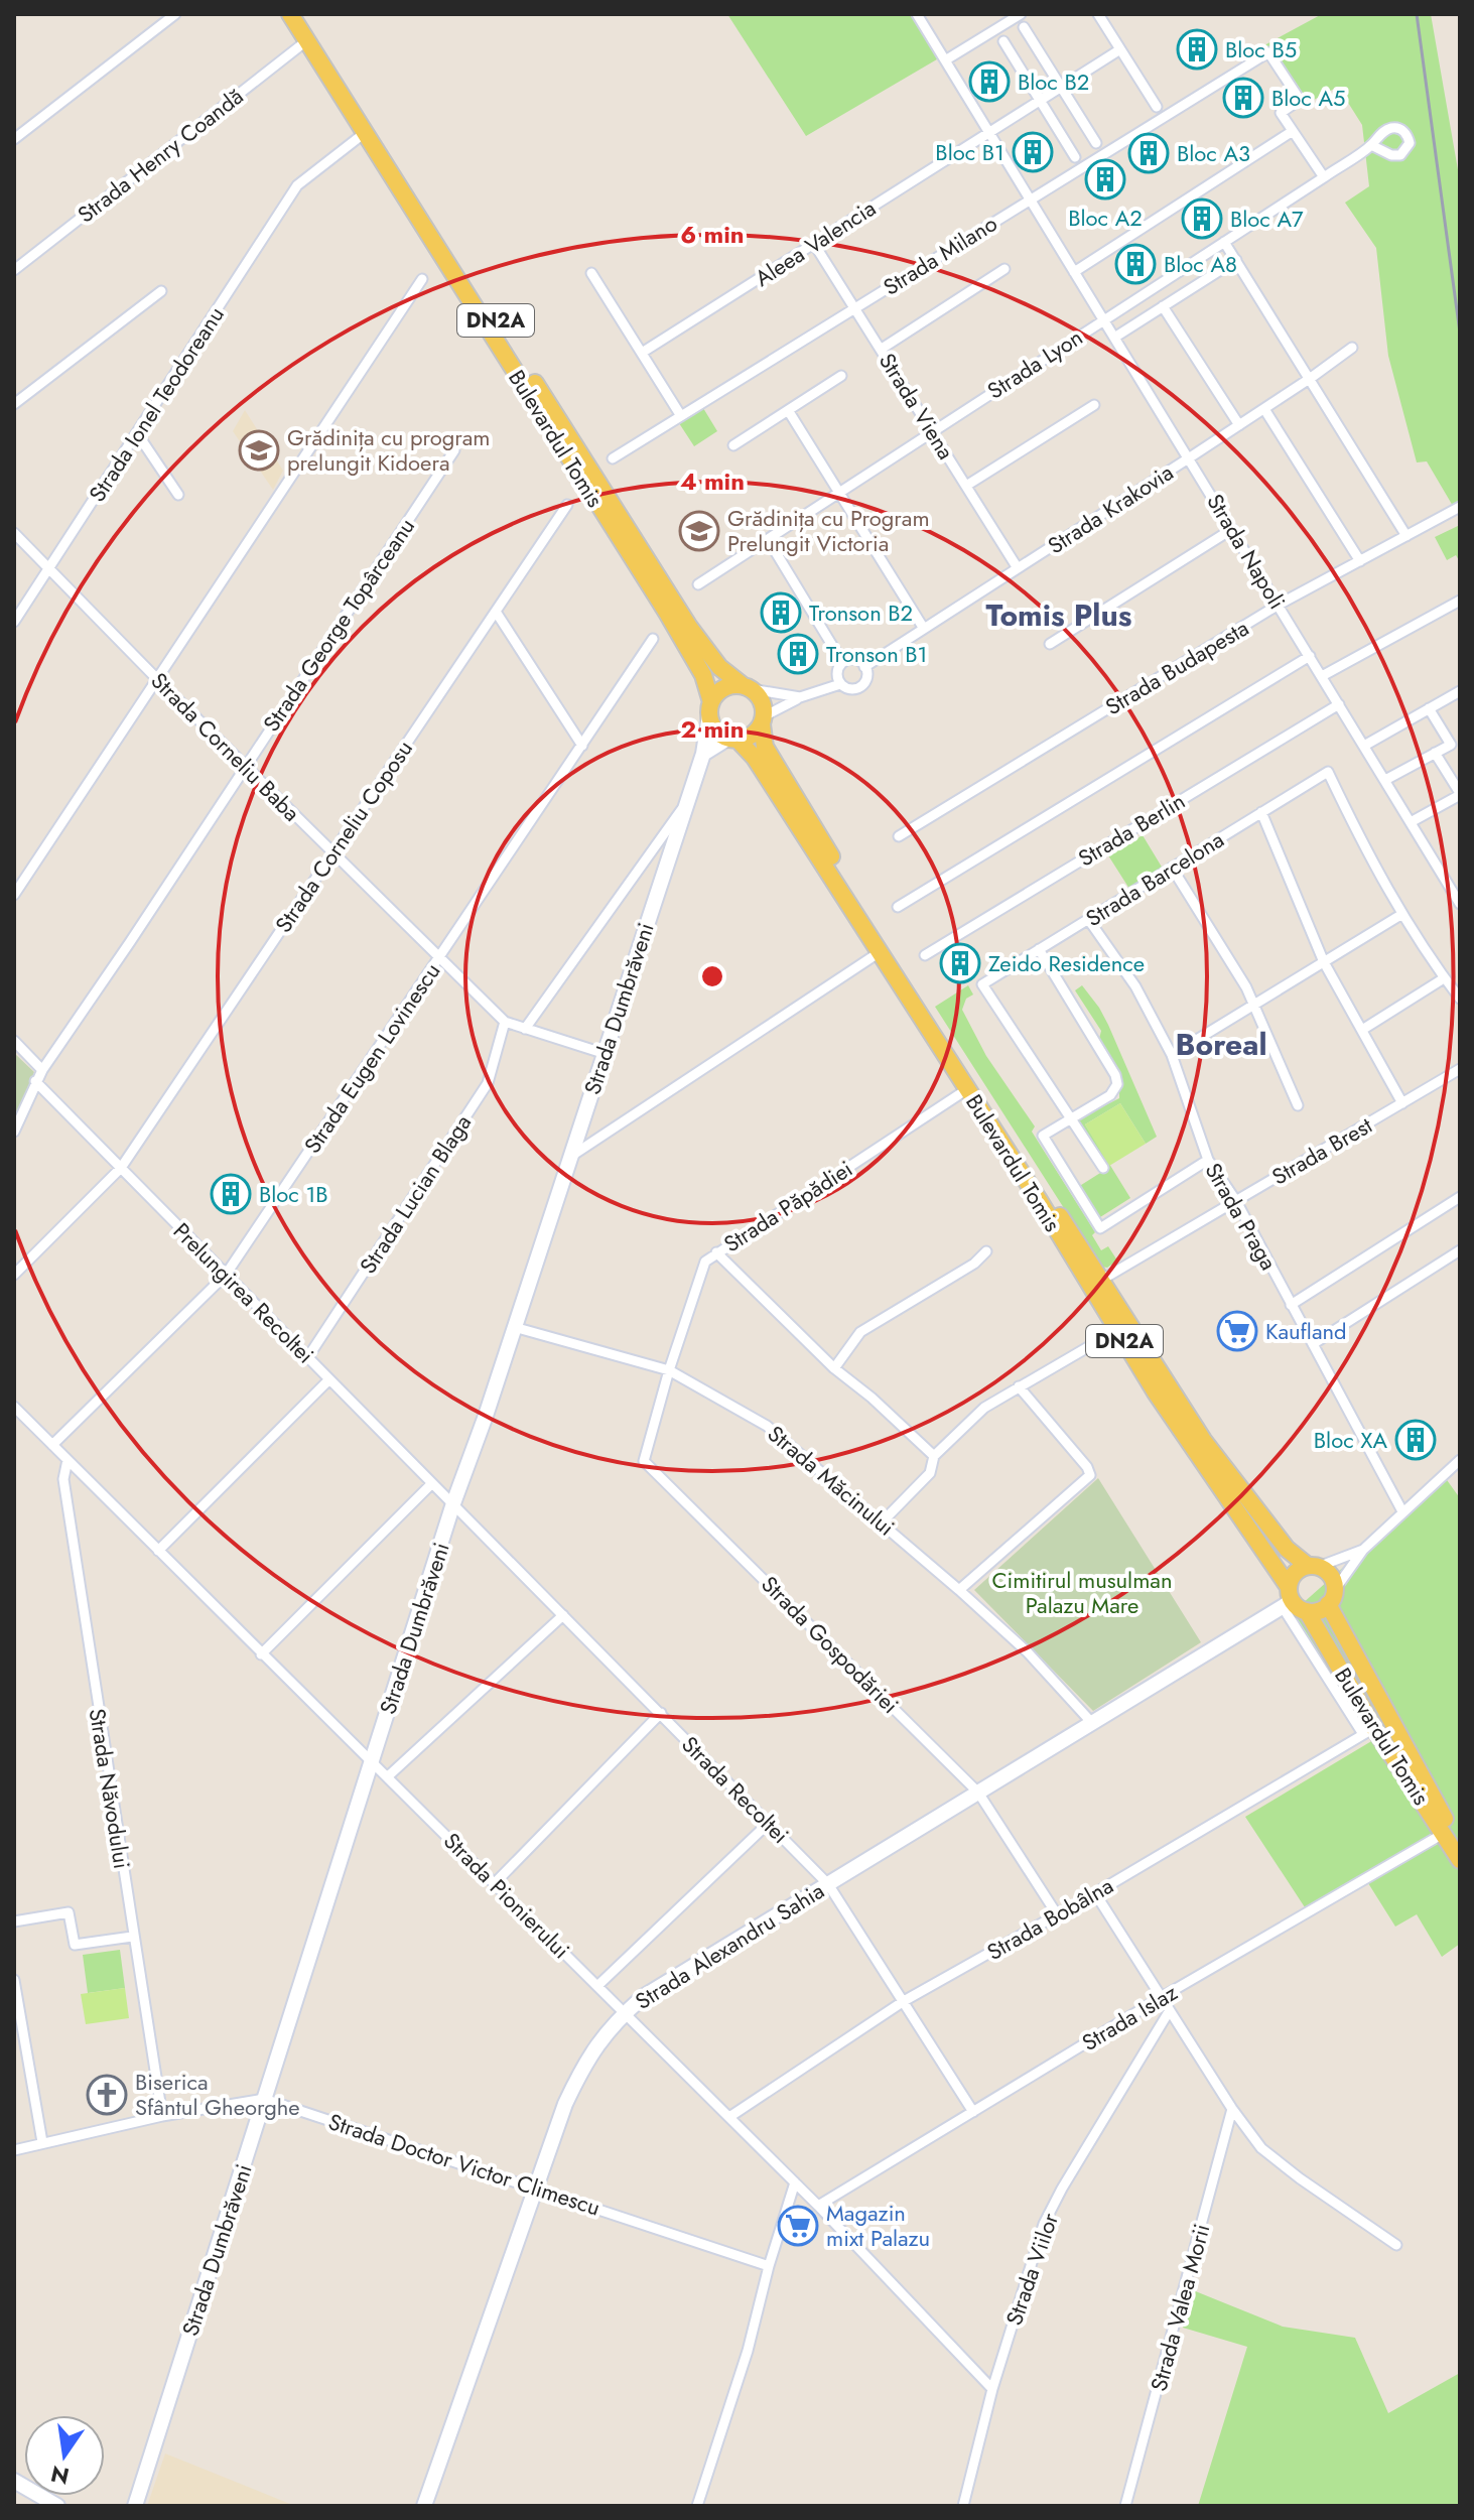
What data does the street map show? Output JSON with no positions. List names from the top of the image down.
{
  "streets": {
    "main road": ["DN2A", "Bulevardul Tomis"],
    "street": [
      "Strada Henry Coandă",
      "Aleea Valencia",
      "Strada Milano",
      "Strada Lyon",
      "Strada Ionel Teodoreanu",
      "Strada Viena",
      "Strada Krakovia",
      "Strada Napoli",
      "Strada George Topârceanu",
      "Strada Budapesta",
      "Strada Corneliu Baba",
      "Strada Berlin",
      "Strada Corneliu Coposu",
      "Strada Barcelona",
      "Strada Dumbrăveni",
      "Strada Eugen Lovinescu",
      "Strada Brest",
      "Strada Lucian Blaga",
      "Strada Păpădiei",
      "Strada Praga",
      "Prelungirea Recoltei",
      "Strada Măcinului",
      "Strada Gospodăriei",
      "Strada Năvodului",
      "Strada Recoltei",
      "Strada Pionierului",
      "Strada Bobâlna",
      "Strada Alexandru Sahia",
      "Strada Islaz",
      "Strada Doctor Victor Climescu",
      "Strada Viilor",
      "Strada Valea Morii"
    ]
  },
  "crossings": [
    ["Strada Henry Coandă", "Bulevardul Tomis"],
    ["Aleea Valencia", "Strada Viena"],
    ["Aleea Valencia", "Strada Napoli"],
    ["Strada Milano", "Strada Viena"],
    ["Strada Milano", "Strada Napoli"],
    ["DN2A", "Bulevardul Tomis"],
    ["DN2A", "Strada Dumbrăveni"],
    ["Strada Lyon", "Strada Viena"],
    ["Strada Lyon", "Strada Napoli"],
    ["Strada Ionel Teodoreanu", "Bulevardul Tomis"],
    ["Strada Ionel Teodoreanu", "Strada Corneliu Baba"],
    ["Strada Viena", "Strada Krakovia"],
    ["Bulevardul Tomis", "Strada Dumbrăveni"],
    ["Bulevardul Tomis", "Strada Brest"],
    ["Bulevardul Tomis", "Strada Păpădiei"],
    ["Bulevardul Tomis", "Strada Bobâlna"],
    ["Bulevardul Tomis", "Strada Alexandru Sahia"],
    ["Bulevardul Tomis", "Strada Islaz"],
    ["Strada Krakovia", "Strada Napoli"],
    ["Strada Napoli", "Strada Budapesta"],
    ["Strada Napoli", "Strada Berlin"],
    ["Strada George Topârceanu", "Strada Corneliu Baba"],
    ["Strada George Topârceanu", "Prelungirea Recoltei"],
    ["Strada Corneliu Baba", "Strada Corneliu Coposu"],
    ["Strada Corneliu Baba", "Strada Dumbrăveni"],
    ["Strada Corneliu Baba", "Strada Eugen Lovinescu"],
    ["Strada Corneliu Baba", "Strada Lucian Blaga"],
    ["Strada Corneliu Coposu", "Prelungirea Recoltei"],
    ["Strada Barcelona", "Strada Praga"],
    ["Strada Dumbrăveni", "Prelungirea Recoltei"],
    ["Strada Dumbrăveni", "Strada Măcinului"],
    ["Strada Dumbrăveni", "Strada Recoltei"],
    ["Strada Dumbrăveni", "Strada Pionierului"],
    ["Strada Dumbrăveni", "Strada Doctor Victor Climescu"],
    ["Strada Eugen Lovinescu", "Prelungirea Recoltei"],
    ["Strada Eugen Lovinescu", "Strada Pionierului"],
    ["Strada Brest", "Strada Praga"],
    ["Strada Lucian Blaga", "Prelungirea Recoltei"],
    ["Strada Păpădiei", "Strada Măcinului"],
    ["Strada Păpădiei", "Strada Gospodăriei"],
    ["Prelungirea Recoltei", "Strada Recoltei"],
    ["Strada Măcinului", "Strada Gospodăriei"],
    ["Strada Măcinului", "Strada Alexandru Sahia"],
    ["Strada Gospodăriei", "Strada Bobâlna"],
    ["Strada Gospodăriei", "Strada Alexandru Sahia"],
    ["Strada Năvodului", "Strada Pionierului"],
    ["Strada Năvodului", "Strada Doctor Victor Climescu"],
    ["Strada Recoltei", "Strada Bobâlna"],
    ["Strada Recoltei", "Strada Alexandru Sahia"],
    ["Strada Recoltei", "Strada Islaz"],
    ["Strada Pionierului", "Strada Bobâlna"],
    ["Strada Pionierului", "Strada Alexandru Sahia"],
    ["Strada Pionierului", "Strada Islaz"],
    ["Strada Pionierului", "Strada Viilor"],
    ["Strada Alexandru Sahia", "Strada Doctor Victor Climescu"]
  ],
  "districts": ["Tomis Plus", "Boreal"],
  "parks": ["Cimitirul musulman Palazu Mare"],
  "places": {
    "building": [
      "Bloc B5",
      "Bloc B2",
      "Bloc A5",
      "Bloc B1",
      "Bloc A3",
      "Bloc A2",
      "Bloc A7",
      "Bloc A8",
      "Tronson B2",
      "Tronson B1",
      "Zeido Residence",
      "Bloc 1B",
      "Bloc XA"
    ],
    "school or university": ["Grădinița cu program prelungit Kidoera", "Grădinița cu Program Prelungit Victoria"],
    "supermarket": ["Kaufland", "Magazin mixt Palazu"],
    "church": ["Biserica Sfântul Gheorghe"]
  },
  "north": "bottom",
  "rings": ["6 min", "4 min", "2 min"]
}
